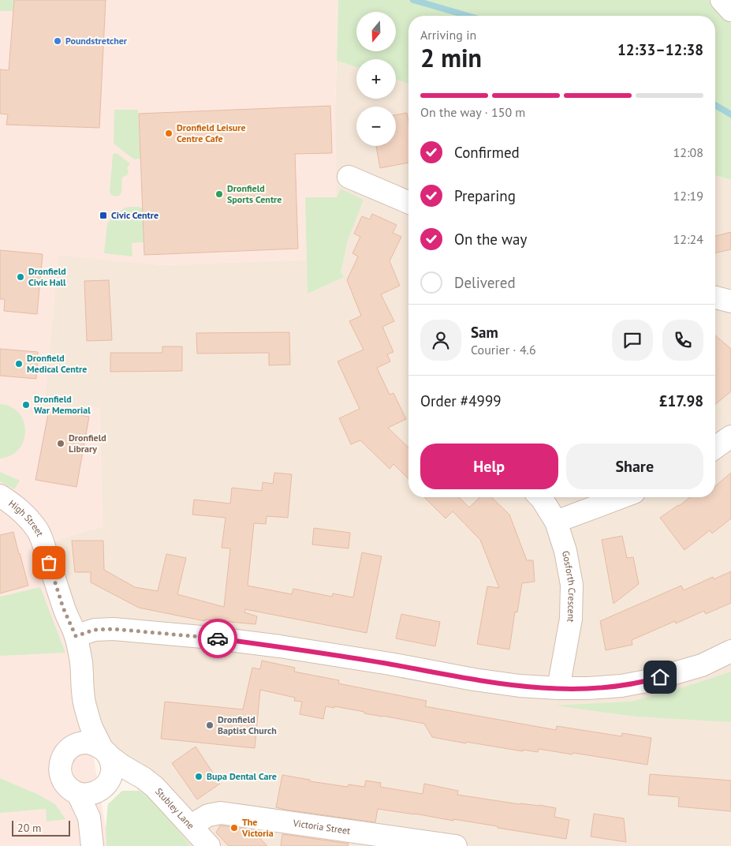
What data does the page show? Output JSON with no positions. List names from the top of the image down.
{
  "streets": {
    "street": [
      "High Street",
      "Gosforth Crescent",
      "Stubley Lane",
      "Victoria Street"
    ]
  },
  "crossings": [
    ["Stubley Lane", "Victoria Street"]
  ],
  "places": {
    "other": [
      "Poundstretcher",
      "Dronfield Leisure Centre Cafe",
      "Dronfield Sports Centre",
      "Dronfield Civic Hall",
      "Dronfield Medical Centre",
      "Dronfield War Memorial",
      "Dronfield Library",
      "Dronfield Baptist Church",
      "Bupa Dental Care",
      "The Victoria"
    ],
    "transit": ["Civic Centre"]
  },
  "scale_bar": "20 m",
  "north": "bottom",
  "page": {
    "map_buttons": ["+", "−"],
    "heading": ["2 min", "Arriving in", "12:33–12:38"],
    "panel": [
      "Sam",
      "Courier · 4.6",
      "Order #4999",
      "£17.98"
    ],
    "bar": "On the way · 150 m",
    "list": [
      ["Confirmed", "12:08"],
      ["Preparing", "12:19"],
      ["On the way", "12:24"],
      "Delivered"
    ],
    "buttons": ["Help", "Share"],
    "scale": "20 m"
  }
}
